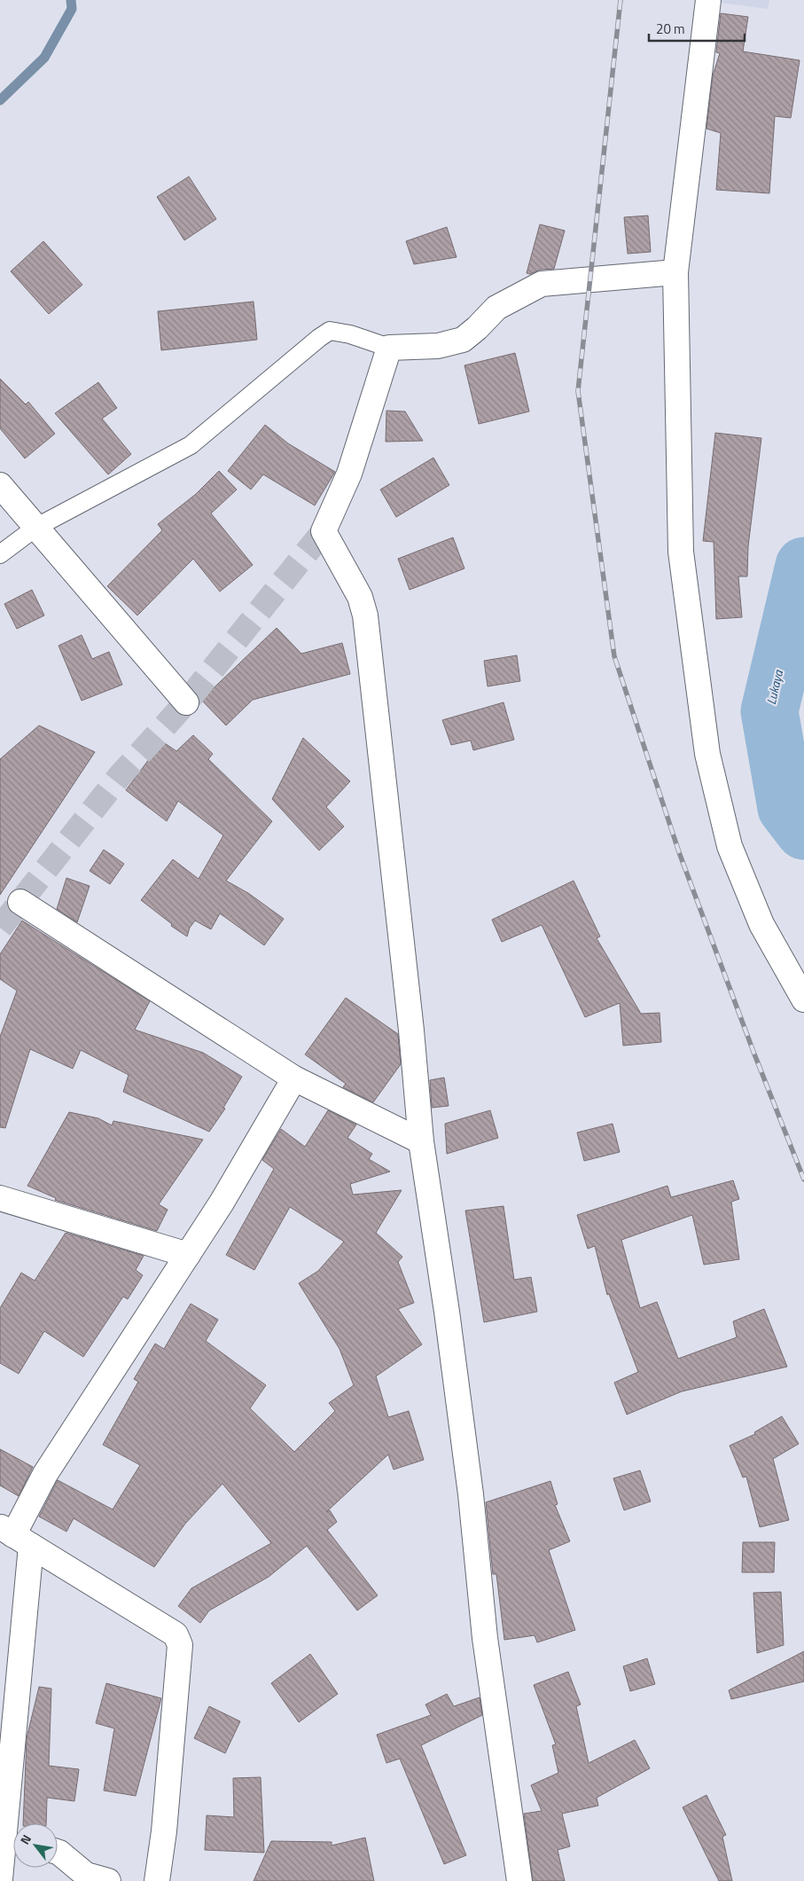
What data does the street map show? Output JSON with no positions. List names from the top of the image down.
{
  "water": ["Lukaya"],
  "scale_bar": "20 m",
  "north": "top left"
}
